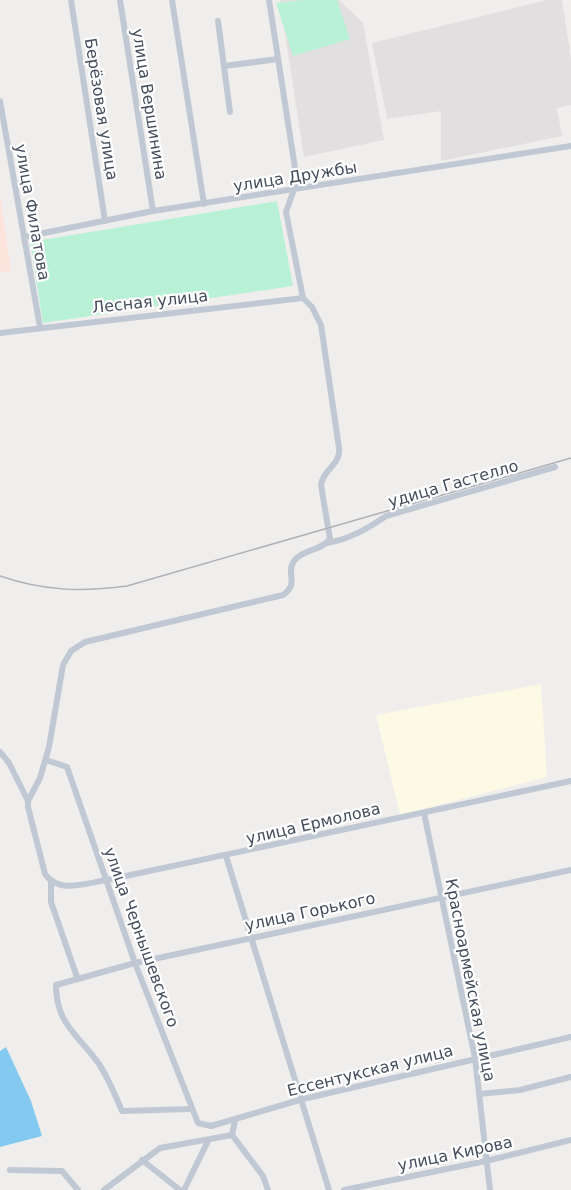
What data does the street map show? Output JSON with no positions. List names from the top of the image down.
{
  "streets": {
    "street": [
      "улица Вершинина",
      "Берёзовая улица",
      "улица Дружбы",
      "улица Филатова",
      "Лесная улица",
      "удица Гастелло",
      "улица Ермолова",
      "улица Горького",
      "улица Чернышевского",
      "Красноармейская улица",
      "Ессентукская улица",
      "улица Кирова"
    ]
  },
  "crossings": [
    ["улица Вершинина", "улица Дружбы"],
    ["Берёзовая улица", "улица Дружбы"],
    ["улица Дружбы", "улица Филатова"],
    ["улица Филатова", "Лесная улица"],
    ["удица Гастелло", "улица Чернышевского"],
    ["улица Ермолова", "улица Чернышевского"],
    ["улица Ермолова", "Красноармейская улица"],
    ["улица Горького", "улица Чернышевского"],
    ["улица Горького", "Красноармейская улица"],
    ["улица Чернышевского", "Ессентукская улица"],
    ["Красноармейская улица", "Ессентукская улица"],
    ["Красноармейская улица", "улица Кирова"]
  ]
}
